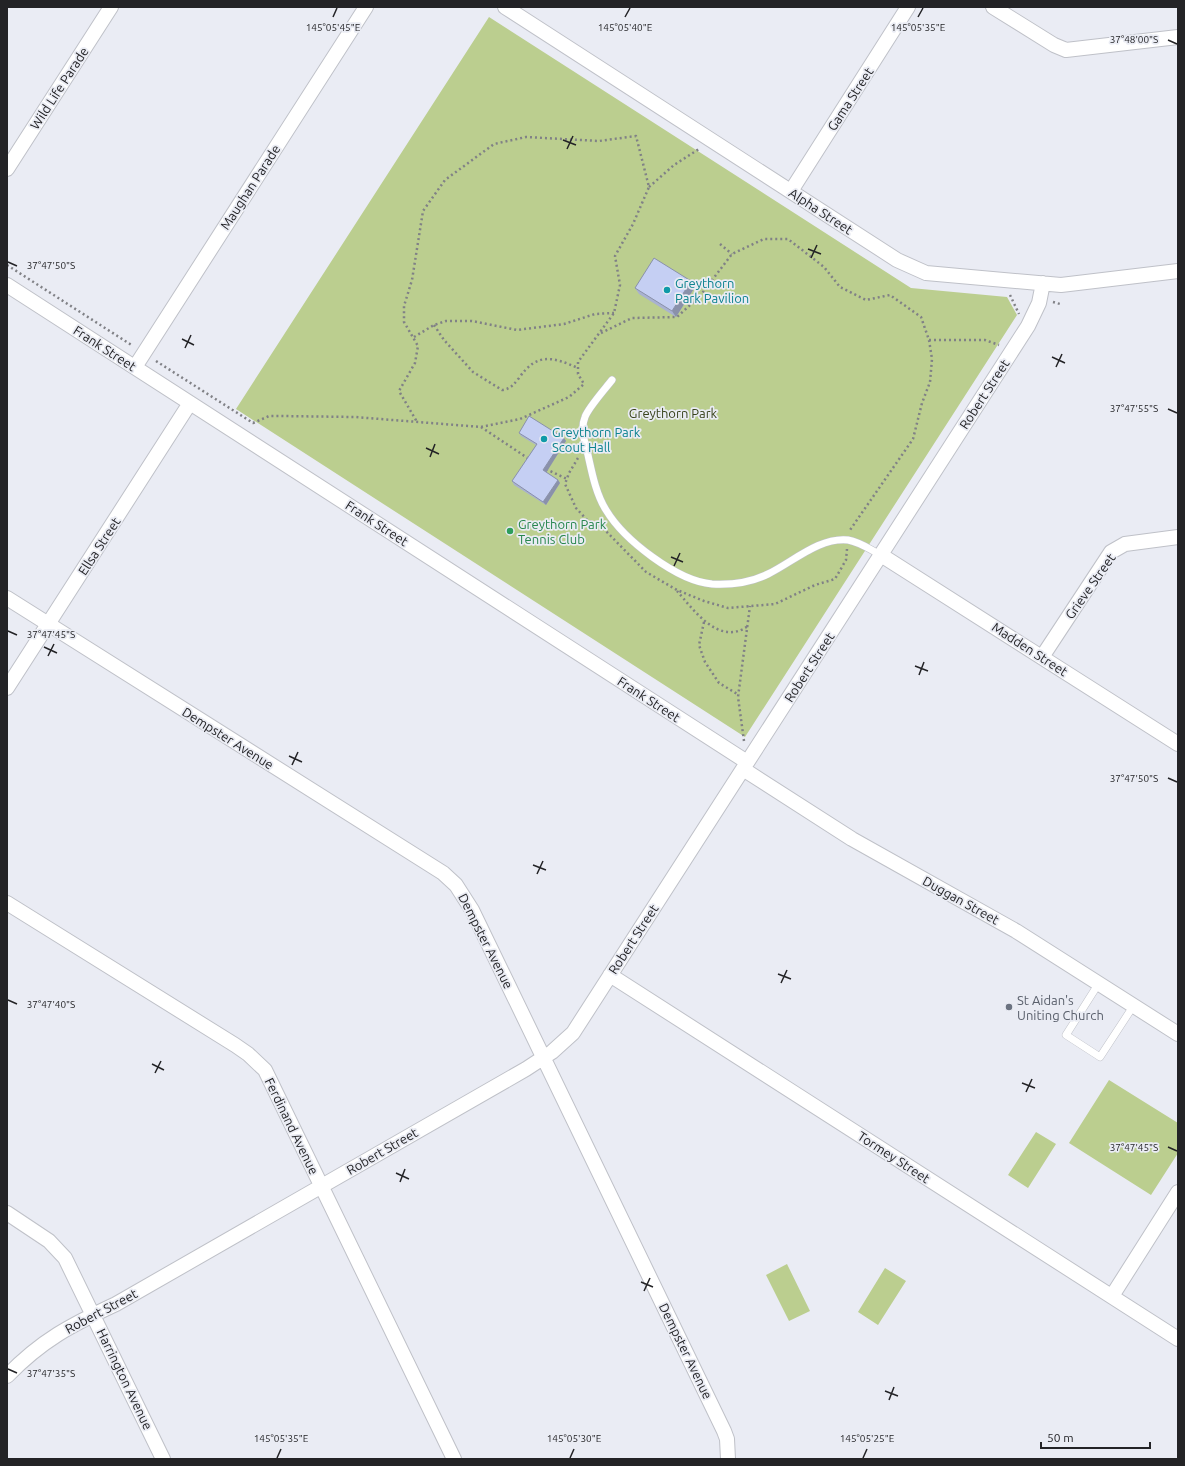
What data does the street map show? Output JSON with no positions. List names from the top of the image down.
{
  "streets": {
    "street": [
      "Wild Life Parade",
      "Gama Street",
      "Maughan Parade",
      "Alpha Street",
      "Frank Street",
      "Robert Street",
      "Ellsa Street",
      "Grieve Street",
      "Madden Street",
      "Dempster Avenue",
      "Duggan Street",
      "Ferdinand Avenue",
      "Tormey Street",
      "Harrington Avenue"
    ]
  },
  "crossings": [
    ["Gama Street", "Alpha Street"],
    ["Maughan Parade", "Frank Street"],
    ["Alpha Street", "Robert Street"],
    ["Frank Street", "Robert Street"],
    ["Frank Street", "Ellsa Street"],
    ["Frank Street", "Duggan Street"],
    ["Robert Street", "Madden Street"],
    ["Robert Street", "Dempster Avenue"],
    ["Robert Street", "Duggan Street"],
    ["Robert Street", "Ferdinand Avenue"],
    ["Robert Street", "Tormey Street"],
    ["Robert Street", "Harrington Avenue"],
    ["Ellsa Street", "Dempster Avenue"],
    ["Grieve Street", "Madden Street"]
  ],
  "parks": ["Greythorn Park"],
  "places": [
    "Greythorn Park Pavilion",
    "Greythorn Park Scout Hall",
    "Greythorn Park Tennis Club",
    "St Aidan's Uniting Church"
  ],
  "scale_bar": "50 m",
  "coordinates": [
    "145°05'35\"E",
    "145°05'45\"E",
    "145°05'40\"E",
    "37°48'00\"S",
    "37°47'50\"S",
    "37°47'55\"S",
    "37°47'45\"S",
    "37°47'40\"S",
    "37°47'35\"S",
    "145°05'30\"E",
    "145°05'25\"E"
  ]
}
